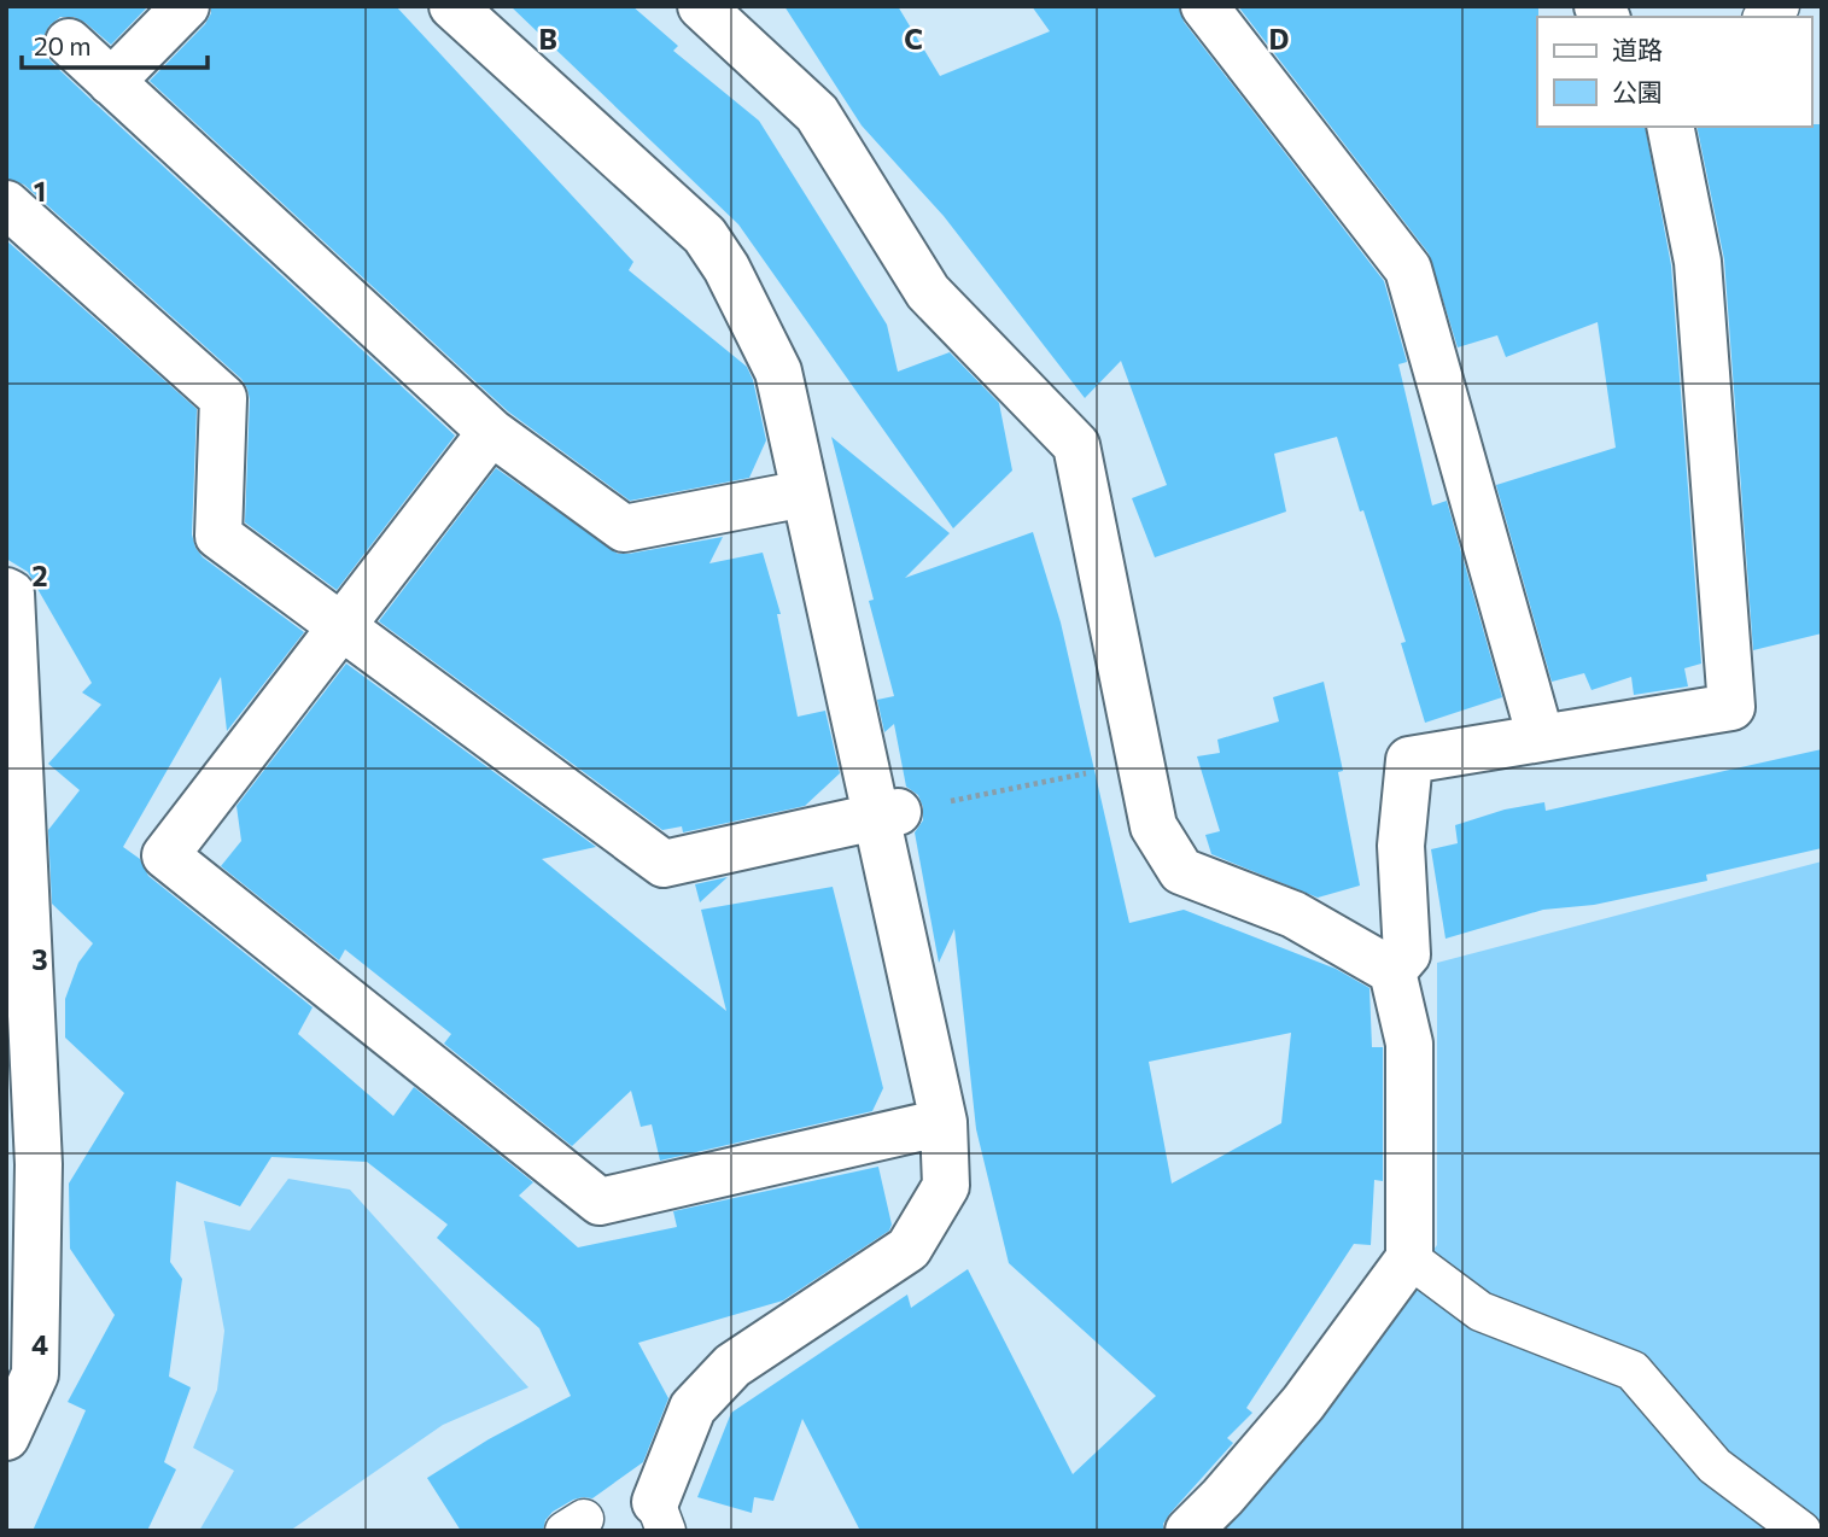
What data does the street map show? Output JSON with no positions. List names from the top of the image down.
{
  "legend": ["道路", "公園"],
  "scale_bar": "20 m",
  "grid": {
    "columns": ["B", "C", "D"],
    "rows": [
      "1",
      "2",
      "3",
      "4"
    ]
  }
}
